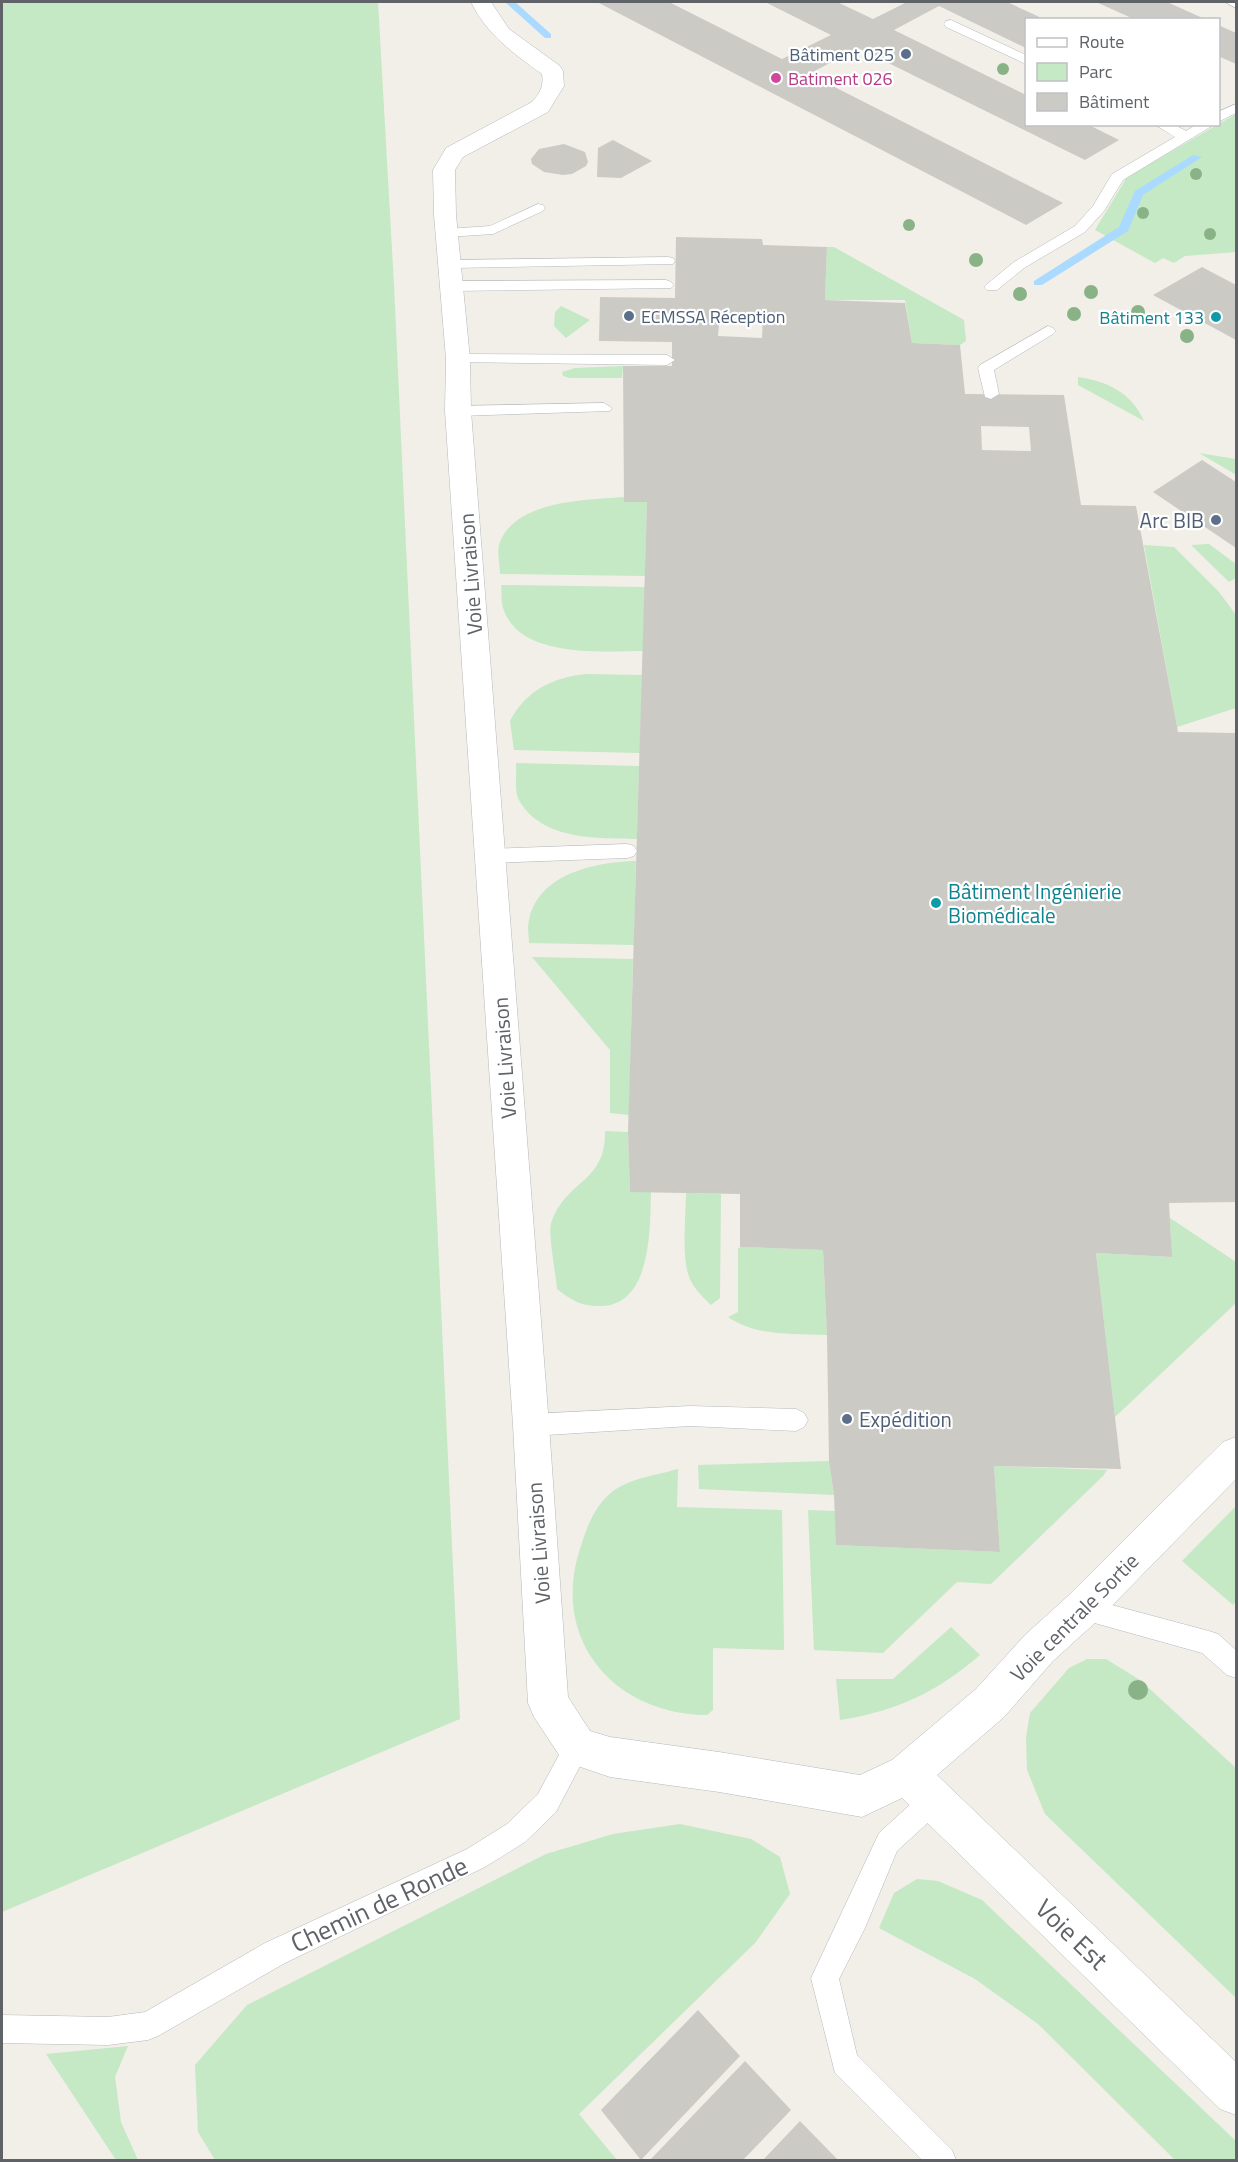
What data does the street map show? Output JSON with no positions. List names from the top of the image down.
{
  "streets": {
    "street": ["Voie Livraison", "Voie centrale Sortie", "Voie Est"],
    "lane": ["Chemin de Ronde"]
  },
  "crossings": [
    ["Voie Livraison", "Chemin de Ronde"],
    ["Voie centrale Sortie", "Voie Est"]
  ],
  "places": [
    "Bâtiment 025",
    "Batiment 026",
    "ECMSSA Réception",
    "Bâtiment 133",
    "Arc BIB",
    "Bâtiment Ingénierie Biomédicale",
    "Expédition"
  ],
  "legend": ["Route", "Parc", "Bâtiment"]
}
